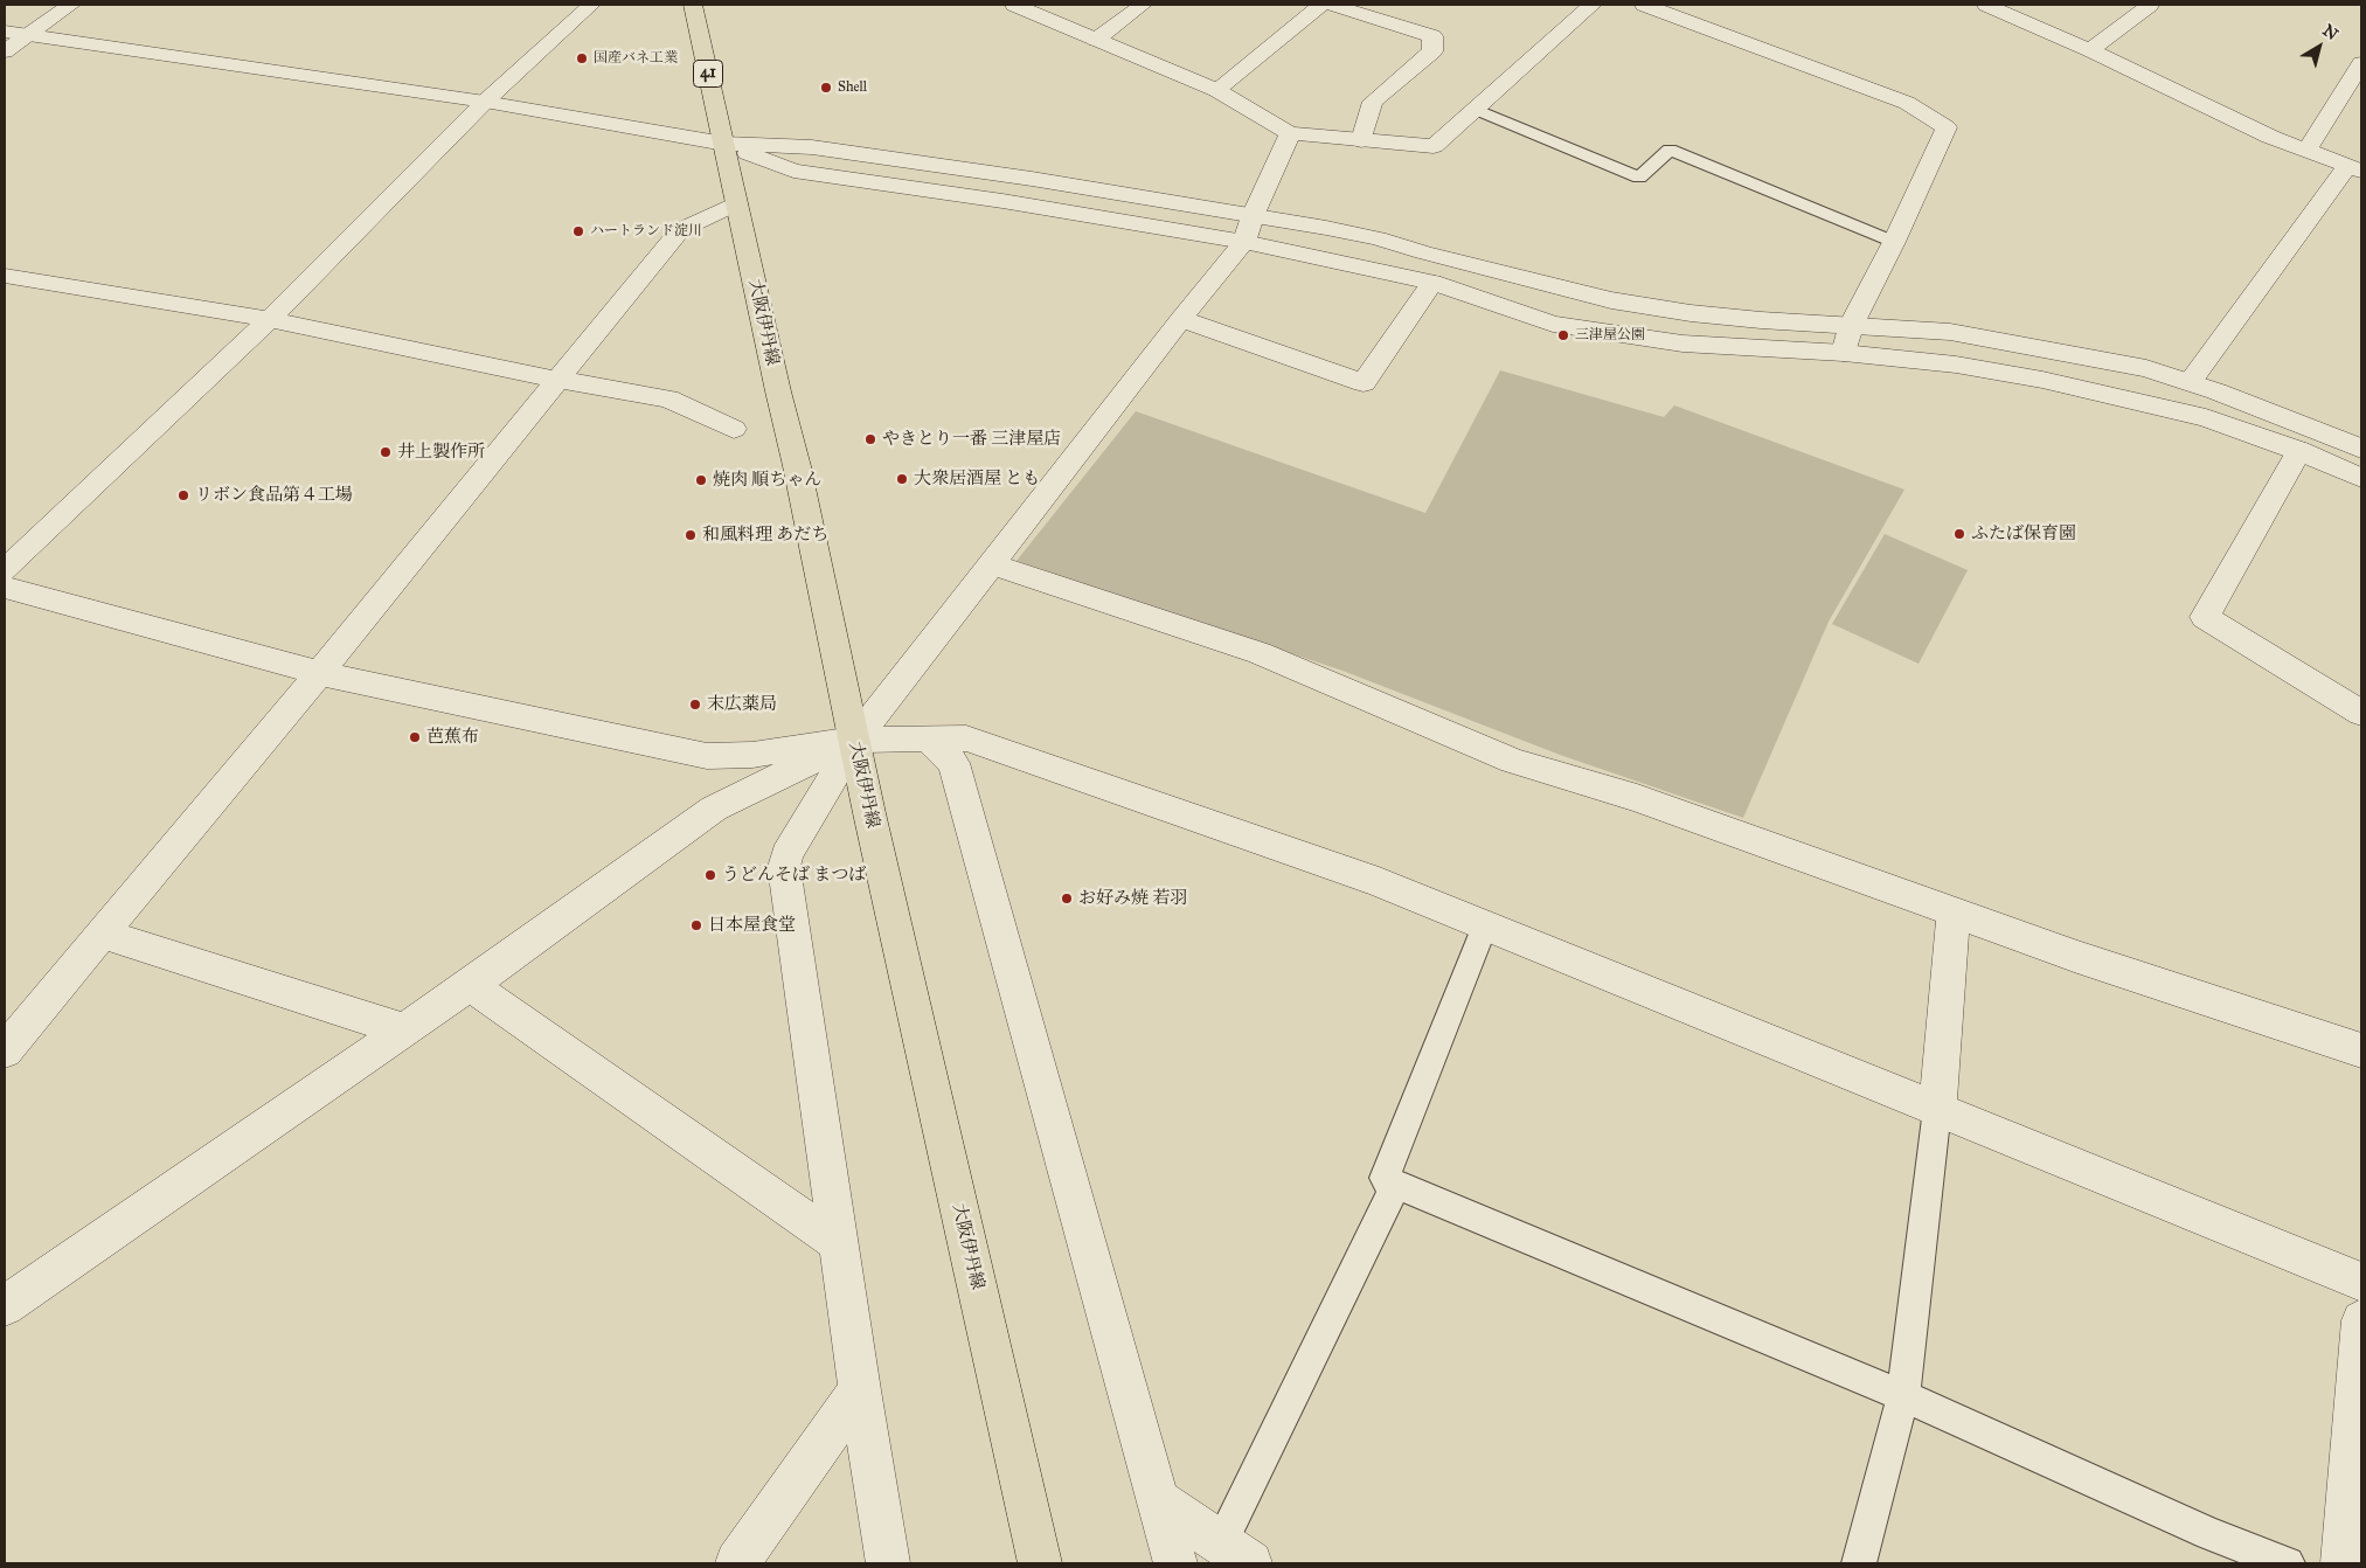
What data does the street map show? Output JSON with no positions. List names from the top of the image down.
{
  "streets": {
    "main road": ["41", "大阪伊丹線"]
  },
  "places": [
    "国産バネ工業",
    "Shell",
    "ハートランド淀川",
    "三津屋公園",
    "やきとり一番 三津屋店",
    "井上製作所",
    "大衆居酒屋 とも",
    "焼肉 順ちゃん",
    "リボン食品第４工場",
    "ふたば保育園",
    "和風料理 あだち",
    "末広薬局",
    "芭蕉布",
    "うどんそば まつば",
    "お好み焼 若羽",
    "日本屋食堂"
  ],
  "north": "top right"
}
